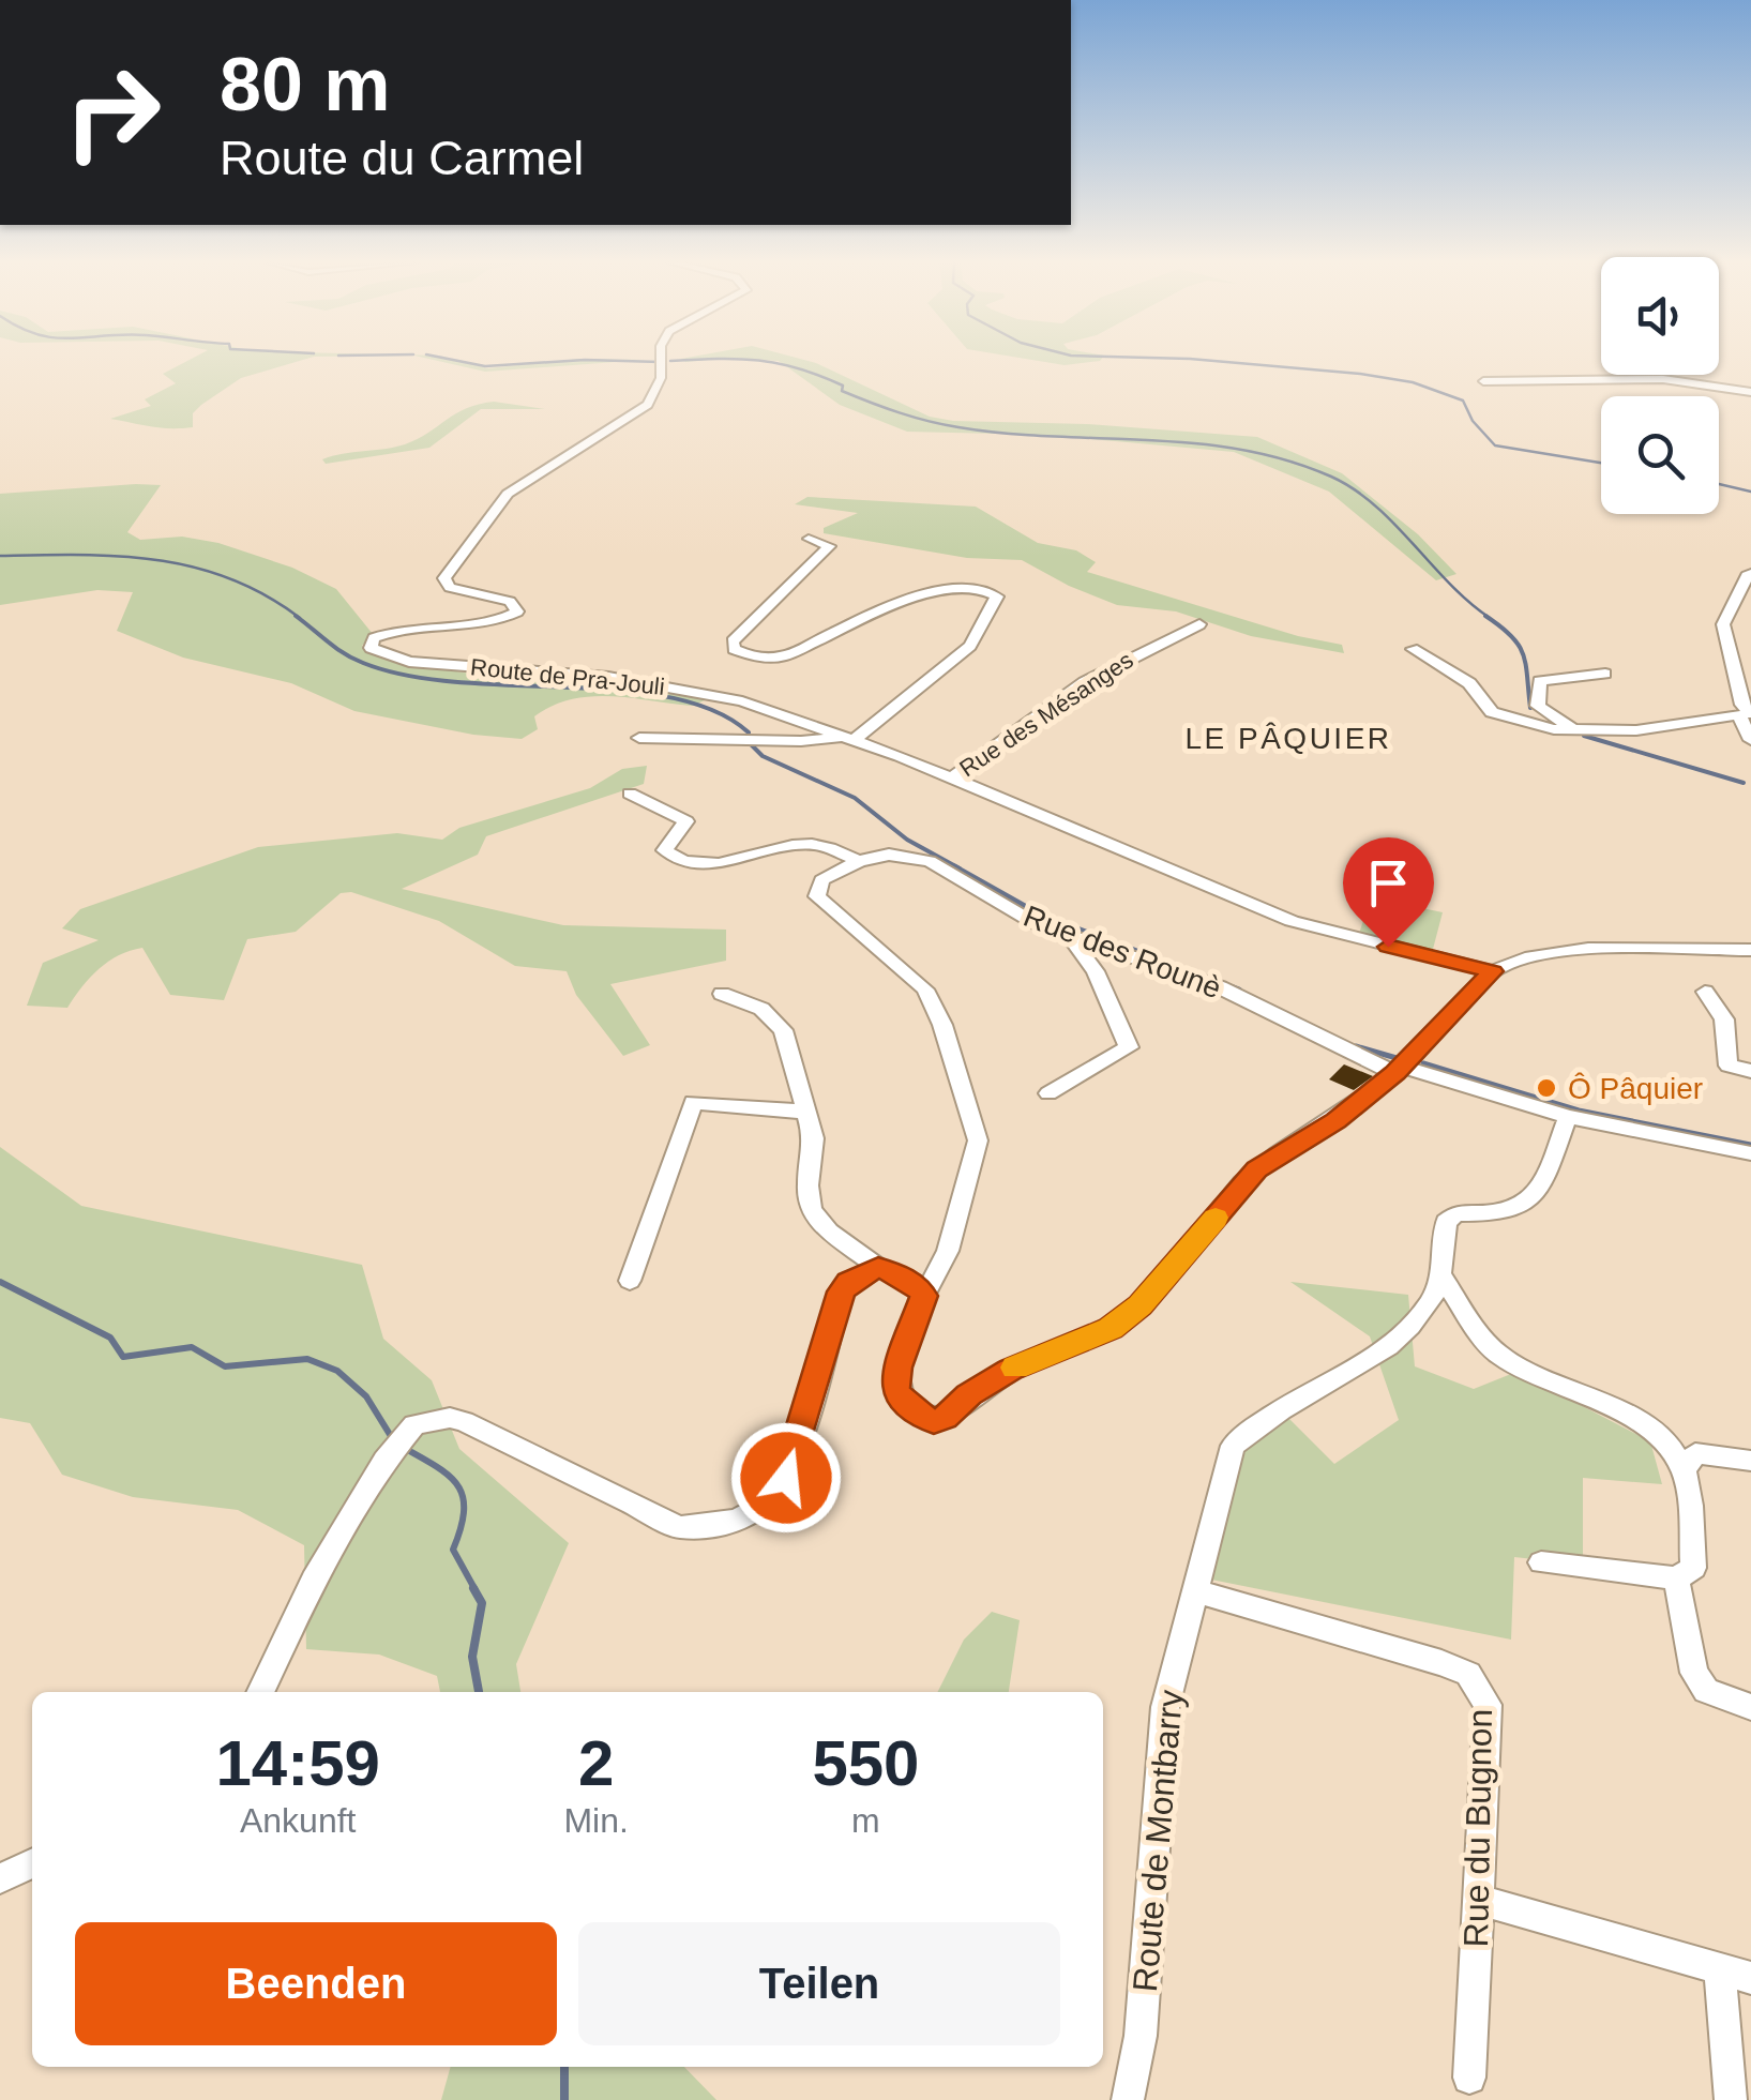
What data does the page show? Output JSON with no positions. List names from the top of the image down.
{
  "streets": {
    "street": [
      "Route de Pra-Jouli",
      "Rue des Mésanges",
      "Rue des Rounè",
      "Rue du Bugnon",
      "Route de Montbarry"
    ]
  },
  "crossings": [
    ["Route de Pra-Jouli", "Rue des Mésanges"],
    ["Rue du Bugnon", "Route de Montbarry"]
  ],
  "districts": ["LE PÂQUIER"],
  "places": ["Ô Pâquier"],
  "page": {
    "turn": ["80 m", "Route du Carmel"],
    "eta": [
      "14:59",
      "Ankunft",
      "2",
      "Min.",
      "550",
      "m"
    ],
    "buttons": ["Beenden", "Teilen"]
  }
}
